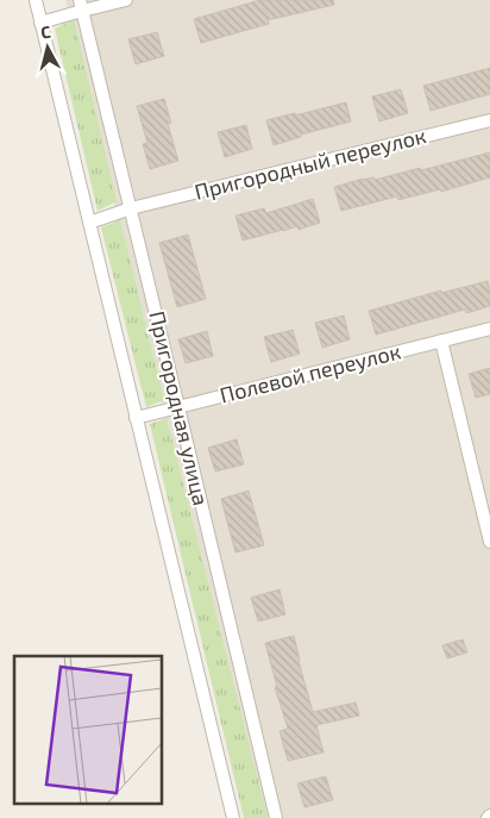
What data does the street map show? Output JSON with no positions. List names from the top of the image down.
{
  "streets": {
    "street": ["Пригородный переулок", "Полевой переулок", "Пригородная улица"]
  },
  "crossings": [
    ["Пригородный переулок", "Пригородная улица"],
    ["Полевой переулок", "Пригородная улица"]
  ],
  "north": "top"
}
